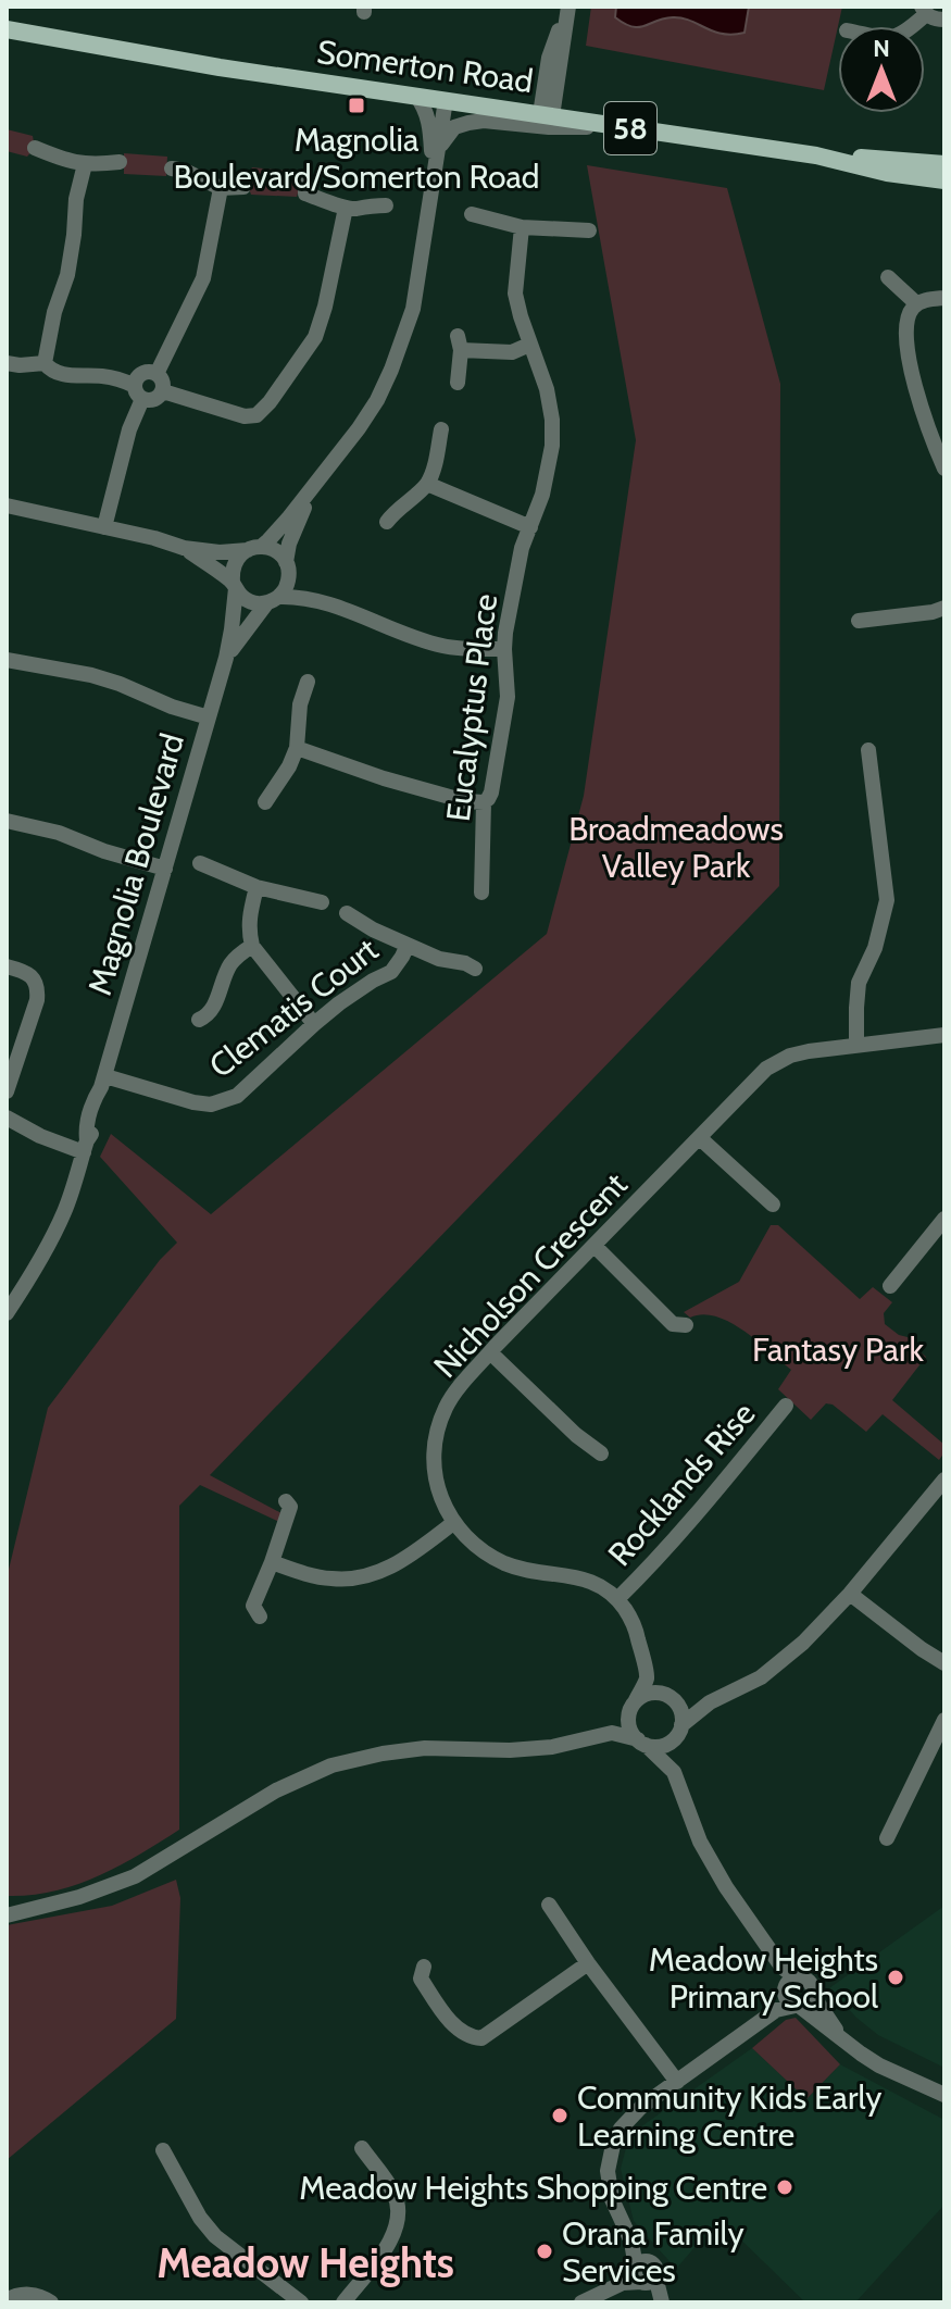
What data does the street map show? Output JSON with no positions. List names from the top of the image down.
{
  "streets": {
    "main road": ["Somerton Road", "58"],
    "street": [
      "Eucalyptus Place",
      "Magnolia Boulevard",
      "Clematis Court",
      "Nicholson Crescent",
      "Rocklands Rise"
    ]
  },
  "crossings": [
    ["Magnolia Boulevard", "Clematis Court"],
    ["Nicholson Crescent", "Rocklands Rise"]
  ],
  "districts": ["Meadow Heights"],
  "parks": ["Broadmeadows Valley Park", "Fantasy Park"],
  "places": {
    "transit": ["Magnolia Boulevard/Somerton Road"],
    "other": [
      "Meadow Heights Primary School",
      "Community Kids Early Learning Centre",
      "Meadow Heights Shopping Centre",
      "Orana Family Services"
    ]
  },
  "north": "top"
}
